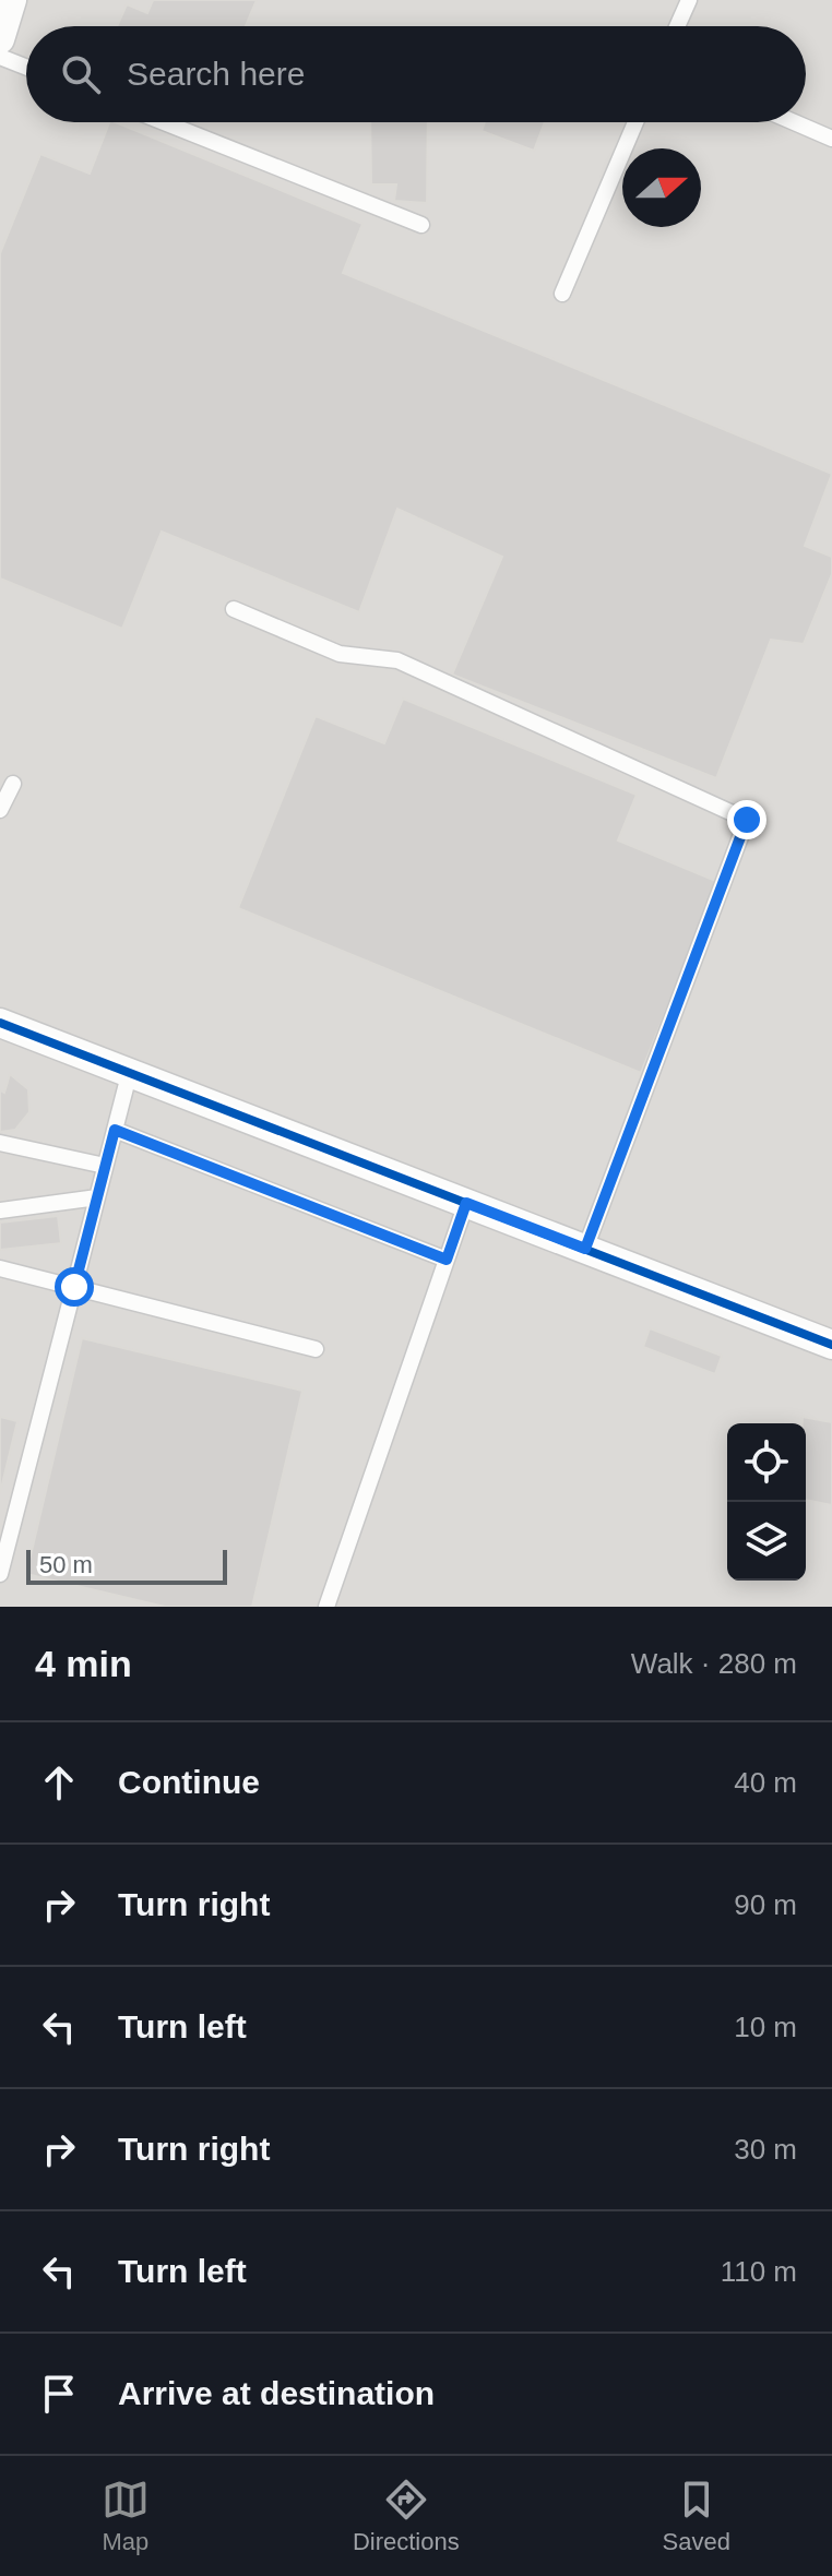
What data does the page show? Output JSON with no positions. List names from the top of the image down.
{
  "scale_bar": "50 m",
  "north": "right",
  "page": {
    "search": "Search here",
    "scale": "50 m",
    "heading": ["4 min", "Walk · 280 m"],
    "list": [
      ["Continue", "40 m"],
      ["Turn right", "90 m"],
      ["Turn left", "10 m"],
      ["Turn right", "30 m"],
      ["Turn left", "110 m"],
      "Arrive at destination"
    ],
    "nav": ["Map", "Directions", "Saved"]
  }
}
